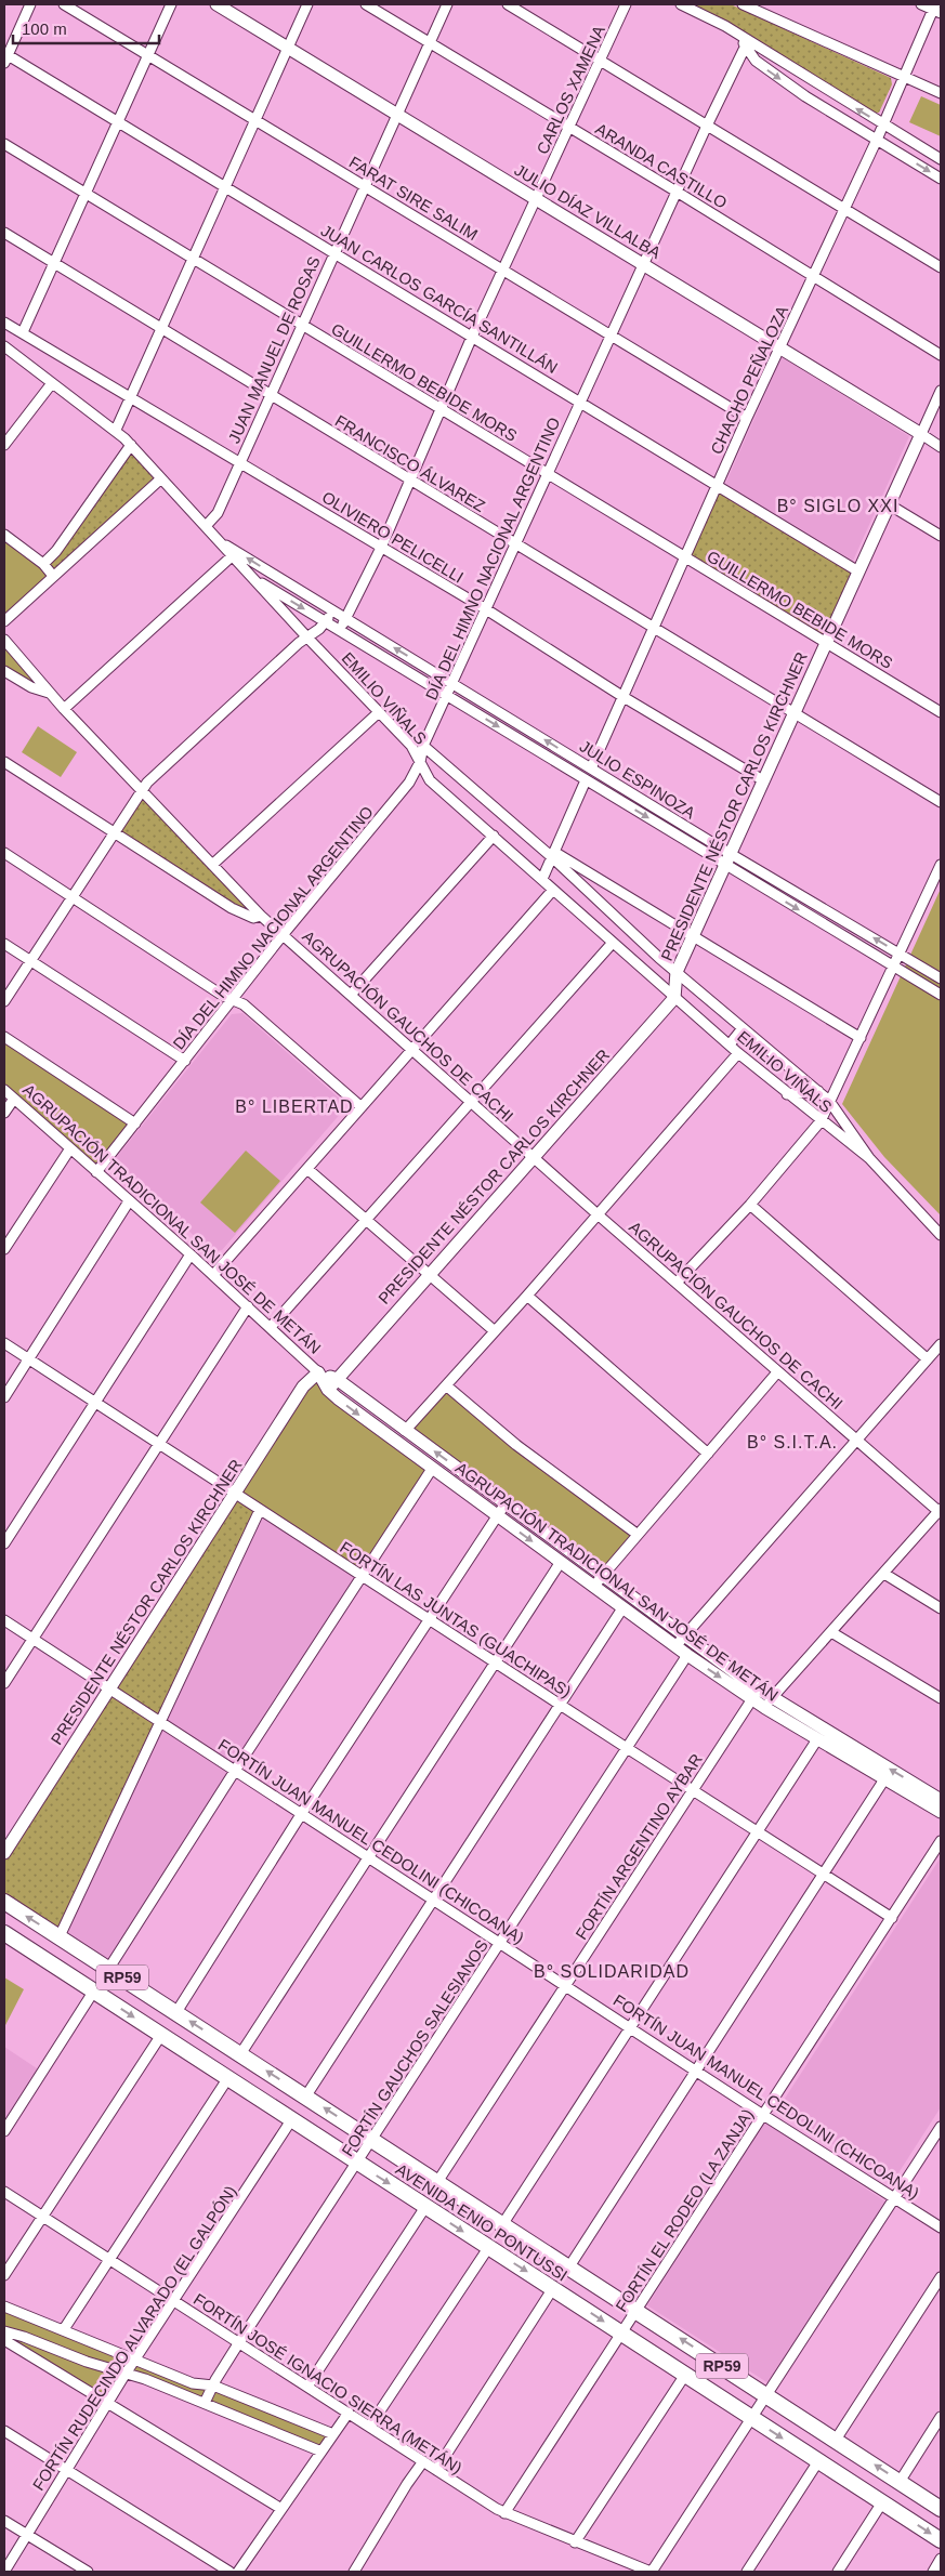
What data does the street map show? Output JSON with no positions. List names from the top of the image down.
{
  "streets": {
    "main road": ["RP59", "AVENIDA ENIO PONTUSSI"],
    "street": [
      "CARLOS XAMENA",
      "ARANDA CASTILLO",
      "FARAT SIRE SALIM",
      "JULIO DÍAZ VILLALBA",
      "JUAN CARLOS GARCÍA SANTILLÁN",
      "JUAN MANUEL DE ROSAS",
      "CHACHO PEÑALOZA",
      "GUILLERMO BEBIDE MORS",
      "FRANCISCO ÁLVAREZ",
      "OLIVIERO PELICELLI",
      "DÍA DEL HIMNO NACIONAL ARGENTINO",
      "EMILIO VIÑALS",
      "JULIO ESPINOZA",
      "PRESIDENTE NÉSTOR CARLOS KIRCHNER",
      "AGRUPACIÓN GAUCHOS DE CACHI",
      "AGRUPACIÓN TRADICIONAL SAN JOSÉ DE METÁN",
      "FORTÍN LAS JUNTAS (GUACHIPAS)",
      "FORTÍN JUAN MANUEL CEDOLINI (CHICOANA)",
      "FORTÍN ARGENTINO AYBAR",
      "FORTÍN GAUCHOS SALESIANOS",
      "FORTÍN EL RODEO (LA ZANJA)",
      "FORTÍN RUDECINDO ALVARADO (EL GALPÓN)",
      "FORTÍN JOSÉ IGNACIO SIERRA (METÁN)"
    ]
  },
  "crossings": [
    ["CARLOS XAMENA", "ARANDA CASTILLO"],
    ["CARLOS XAMENA", "FARAT SIRE SALIM"],
    ["CARLOS XAMENA", "JULIO DÍAZ VILLALBA"],
    ["CARLOS XAMENA", "JUAN CARLOS GARCÍA SANTILLÁN"],
    ["CARLOS XAMENA", "GUILLERMO BEBIDE MORS"],
    ["CARLOS XAMENA", "FRANCISCO ÁLVAREZ"],
    ["CARLOS XAMENA", "OLIVIERO PELICELLI"],
    ["CARLOS XAMENA", "JULIO ESPINOZA"],
    ["ARANDA CASTILLO", "JUAN MANUEL DE ROSAS"],
    ["ARANDA CASTILLO", "CHACHO PEÑALOZA"],
    ["ARANDA CASTILLO", "DÍA DEL HIMNO NACIONAL ARGENTINO"],
    ["FARAT SIRE SALIM", "JUAN MANUEL DE ROSAS"],
    ["FARAT SIRE SALIM", "CHACHO PEÑALOZA"],
    ["FARAT SIRE SALIM", "DÍA DEL HIMNO NACIONAL ARGENTINO"],
    ["JULIO DÍAZ VILLALBA", "JUAN MANUEL DE ROSAS"],
    ["JULIO DÍAZ VILLALBA", "CHACHO PEÑALOZA"],
    ["JULIO DÍAZ VILLALBA", "DÍA DEL HIMNO NACIONAL ARGENTINO"],
    ["JULIO DÍAZ VILLALBA", "PRESIDENTE NÉSTOR CARLOS KIRCHNER"],
    ["JUAN CARLOS GARCÍA SANTILLÁN", "JUAN MANUEL DE ROSAS"],
    ["JUAN CARLOS GARCÍA SANTILLÁN", "CHACHO PEÑALOZA"],
    ["JUAN CARLOS GARCÍA SANTILLÁN", "DÍA DEL HIMNO NACIONAL ARGENTINO"],
    ["JUAN CARLOS GARCÍA SANTILLÁN", "PRESIDENTE NÉSTOR CARLOS KIRCHNER"],
    ["JUAN MANUEL DE ROSAS", "GUILLERMO BEBIDE MORS"],
    ["JUAN MANUEL DE ROSAS", "FRANCISCO ÁLVAREZ"],
    ["JUAN MANUEL DE ROSAS", "OLIVIERO PELICELLI"],
    ["CHACHO PEÑALOZA", "GUILLERMO BEBIDE MORS"],
    ["CHACHO PEÑALOZA", "FRANCISCO ÁLVAREZ"],
    ["CHACHO PEÑALOZA", "OLIVIERO PELICELLI"],
    ["CHACHO PEÑALOZA", "JULIO ESPINOZA"],
    ["GUILLERMO BEBIDE MORS", "DÍA DEL HIMNO NACIONAL ARGENTINO"],
    ["GUILLERMO BEBIDE MORS", "PRESIDENTE NÉSTOR CARLOS KIRCHNER"],
    ["FRANCISCO ÁLVAREZ", "DÍA DEL HIMNO NACIONAL ARGENTINO"],
    ["FRANCISCO ÁLVAREZ", "PRESIDENTE NÉSTOR CARLOS KIRCHNER"],
    ["OLIVIERO PELICELLI", "DÍA DEL HIMNO NACIONAL ARGENTINO"],
    ["OLIVIERO PELICELLI", "PRESIDENTE NÉSTOR CARLOS KIRCHNER"],
    ["DÍA DEL HIMNO NACIONAL ARGENTINO", "EMILIO VIÑALS"],
    ["DÍA DEL HIMNO NACIONAL ARGENTINO", "JULIO ESPINOZA"],
    ["DÍA DEL HIMNO NACIONAL ARGENTINO", "AGRUPACIÓN GAUCHOS DE CACHI"],
    ["DÍA DEL HIMNO NACIONAL ARGENTINO", "AGRUPACIÓN TRADICIONAL SAN JOSÉ DE METÁN"],
    ["EMILIO VIÑALS", "JULIO ESPINOZA"],
    ["EMILIO VIÑALS", "PRESIDENTE NÉSTOR CARLOS KIRCHNER"],
    ["JULIO ESPINOZA", "PRESIDENTE NÉSTOR CARLOS KIRCHNER"],
    ["PRESIDENTE NÉSTOR CARLOS KIRCHNER", "AGRUPACIÓN GAUCHOS DE CACHI"],
    ["PRESIDENTE NÉSTOR CARLOS KIRCHNER", "AGRUPACIÓN TRADICIONAL SAN JOSÉ DE METÁN"],
    ["PRESIDENTE NÉSTOR CARLOS KIRCHNER", "FORTÍN LAS JUNTAS (GUACHIPAS)"],
    ["PRESIDENTE NÉSTOR CARLOS KIRCHNER", "FORTÍN JUAN MANUEL CEDOLINI (CHICOANA)"],
    ["AGRUPACIÓN TRADICIONAL SAN JOSÉ DE METÁN", "FORTÍN ARGENTINO AYBAR"],
    ["AGRUPACIÓN TRADICIONAL SAN JOSÉ DE METÁN", "FORTÍN GAUCHOS SALESIANOS"],
    ["FORTÍN LAS JUNTAS (GUACHIPAS)", "FORTÍN ARGENTINO AYBAR"],
    ["FORTÍN LAS JUNTAS (GUACHIPAS)", "FORTÍN GAUCHOS SALESIANOS"],
    ["FORTÍN LAS JUNTAS (GUACHIPAS)", "FORTÍN EL RODEO (LA ZANJA)"],
    ["FORTÍN JUAN MANUEL CEDOLINI (CHICOANA)", "FORTÍN ARGENTINO AYBAR"],
    ["FORTÍN JUAN MANUEL CEDOLINI (CHICOANA)", "FORTÍN GAUCHOS SALESIANOS"],
    ["FORTÍN JUAN MANUEL CEDOLINI (CHICOANA)", "FORTÍN EL RODEO (LA ZANJA)"],
    ["FORTÍN ARGENTINO AYBAR", "AVENIDA ENIO PONTUSSI"],
    ["FORTÍN GAUCHOS SALESIANOS", "AVENIDA ENIO PONTUSSI"],
    ["FORTÍN GAUCHOS SALESIANOS", "FORTÍN JOSÉ IGNACIO SIERRA (METÁN)"],
    ["FORTÍN EL RODEO (LA ZANJA)", "AVENIDA ENIO PONTUSSI"],
    ["FORTÍN EL RODEO (LA ZANJA)", "FORTÍN JOSÉ IGNACIO SIERRA (METÁN)"],
    ["AVENIDA ENIO PONTUSSI", "FORTÍN RUDECINDO ALVARADO (EL GALPÓN)"],
    ["FORTÍN RUDECINDO ALVARADO (EL GALPÓN)", "FORTÍN JOSÉ IGNACIO SIERRA (METÁN)"]
  ],
  "districts": [
    "B° SIGLO XXI",
    "B° LIBERTAD",
    "B° S.I.T.A.",
    "B° SOLIDARIDAD"
  ],
  "scale_bar": "100 m"
}
